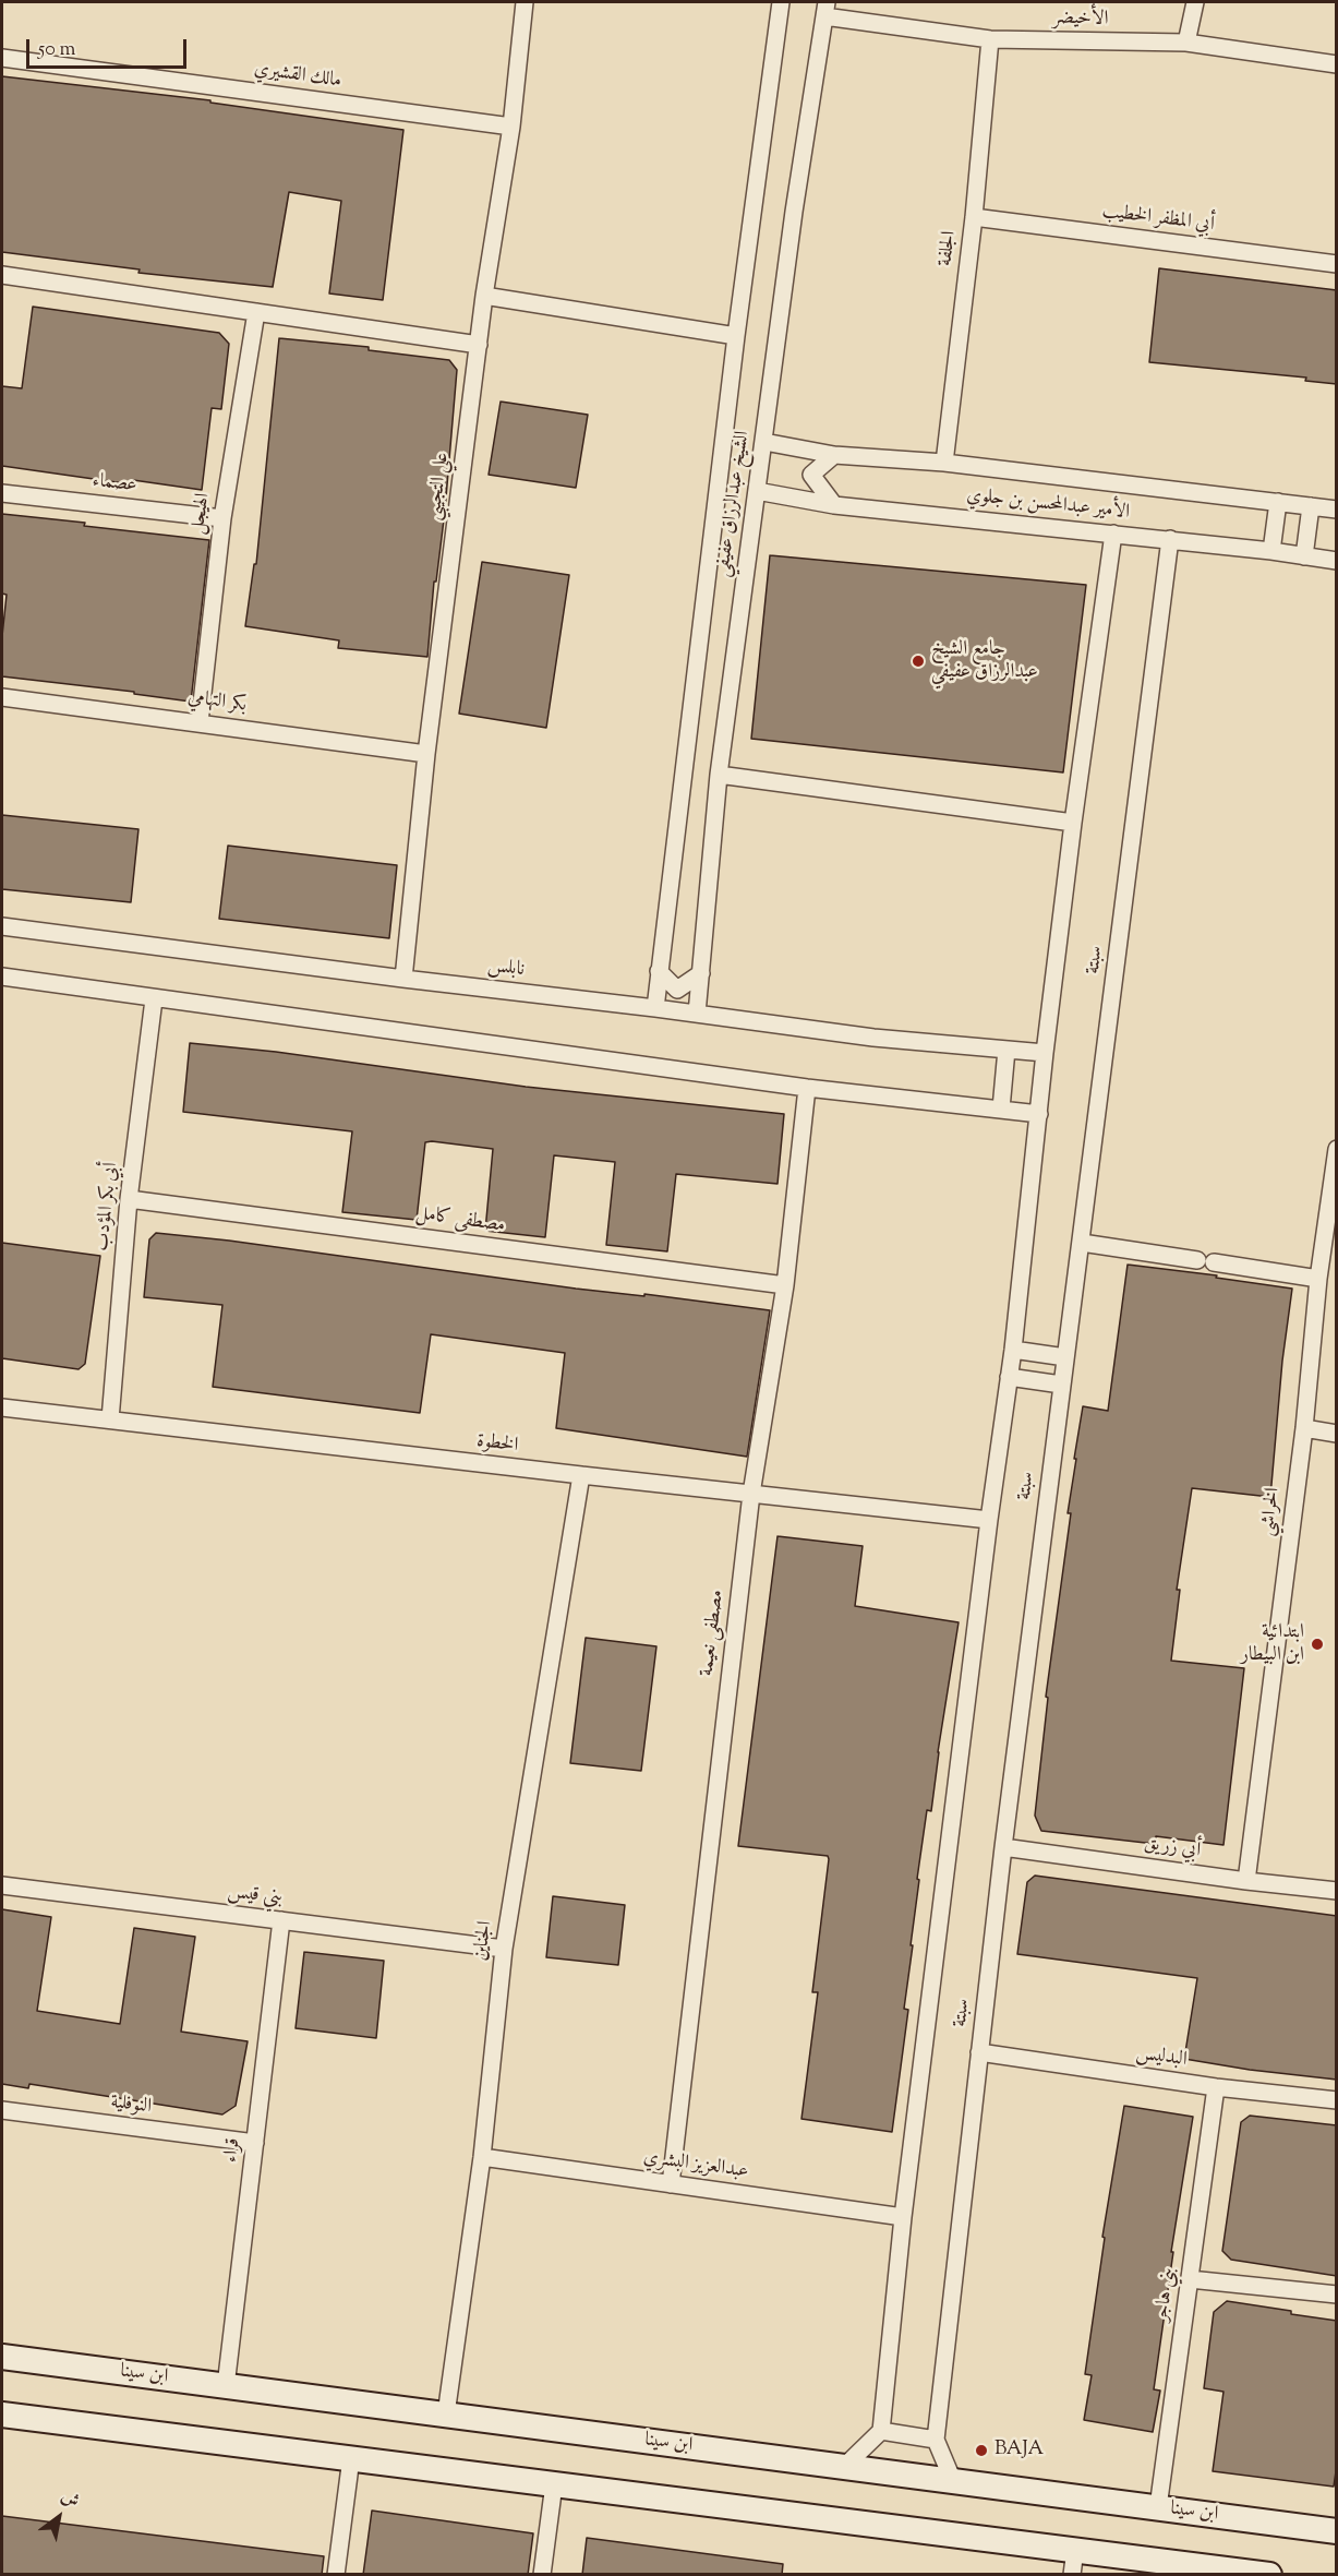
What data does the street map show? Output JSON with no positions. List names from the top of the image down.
{
  "streets": {
    "street": [
      "الأخيضر",
      "مالك القشيري",
      "أبي المظفر الخطيب",
      "الجلفة",
      "عصماء",
      "علي التجيبي",
      "الشيخ عبدالرزاق عفيفي",
      "الأمير عبدالمحسن بن جلوي",
      "الهيجل",
      "بكر التهامي",
      "سبتة",
      "نابلس",
      "أبي بكر المؤدب",
      "مصطفى كامل",
      "الخطوة",
      "الخراشي",
      "مصطفى نعيمة",
      "أبي زريق",
      "بني قيس",
      "الجناين",
      "البدليس",
      "النوفلية",
      "قراء",
      "عبدالعزيز البشري",
      "بني هاجر",
      "ابن سينا"
    ]
  },
  "crossings": [
    ["الأخيضر", "الجلفة"],
    ["الأخيضر", "الشيخ عبدالرزاق عفيفي"],
    ["مالك القشيري", "علي التجيبي"],
    ["أبي المظفر الخطيب", "الجلفة"],
    ["الجلفة", "الأمير عبدالمحسن بن جلوي"],
    ["عصماء", "الهيجل"],
    ["علي التجيبي", "بكر التهامي"],
    ["علي التجيبي", "نابلس"],
    ["الشيخ عبدالرزاق عفيفي", "الأمير عبدالمحسن بن جلوي"],
    ["الشيخ عبدالرزاق عفيفي", "نابلس"],
    ["الأمير عبدالمحسن بن جلوي", "سبتة"],
    ["الهيجل", "بكر التهامي"],
    ["سبتة", "نابلس"],
    ["سبتة", "الخطوة"],
    ["سبتة", "أبي زريق"],
    ["سبتة", "البدليس"],
    ["سبتة", "عبدالعزيز البشري"],
    ["سبتة", "ابن سينا"],
    ["أبي بكر المؤدب", "مصطفى كامل"],
    ["أبي بكر المؤدب", "الخطوة"],
    ["مصطفى كامل", "مصطفى نعيمة"],
    ["الخطوة", "مصطفى نعيمة"],
    ["الخطوة", "الجناين"],
    ["الخراشي", "أبي زريق"],
    ["مصطفى نعيمة", "عبدالعزيز البشري"],
    ["بني قيس", "الجناين"],
    ["بني قيس", "قراء"],
    ["الجناين", "عبدالعزيز البشري"],
    ["الجناين", "ابن سينا"],
    ["البدليس", "بني هاجر"],
    ["النوفلية", "قراء"],
    ["قراء", "ابن سينا"],
    ["بني هاجر", "ابن سينا"]
  ],
  "places": ["جامع الشيخ عبدالرزاق عفيفي", "ابتدائية ابن البيطار", "BAJA"],
  "scale_bar": "50 m",
  "north": "top right"
}
